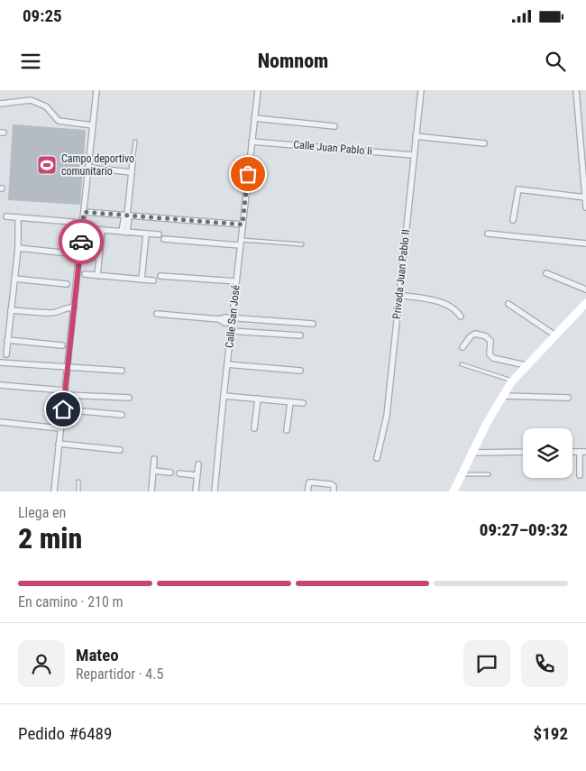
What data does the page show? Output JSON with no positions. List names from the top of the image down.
{
  "streets": {
    "street": ["Calle Juan Pablo Ii", "Privada Juan Pablo II", "Calle San José"]
  },
  "crossings": [
    ["Calle Juan Pablo Ii", "Privada Juan Pablo II"],
    ["Calle Juan Pablo Ii", "Calle San José"]
  ],
  "places": {
    "sports": ["Campo deportivo comunitario"]
  },
  "page": {
    "status": "09:25",
    "header": "Nomnom",
    "heading": ["2 min", "Llega en", "09:27–09:32"],
    "panel": [
      "Mateo",
      "Repartidor · 4.5",
      "Pedido #6489",
      "$192"
    ],
    "bar": "En camino · 210 m"
  }
}
